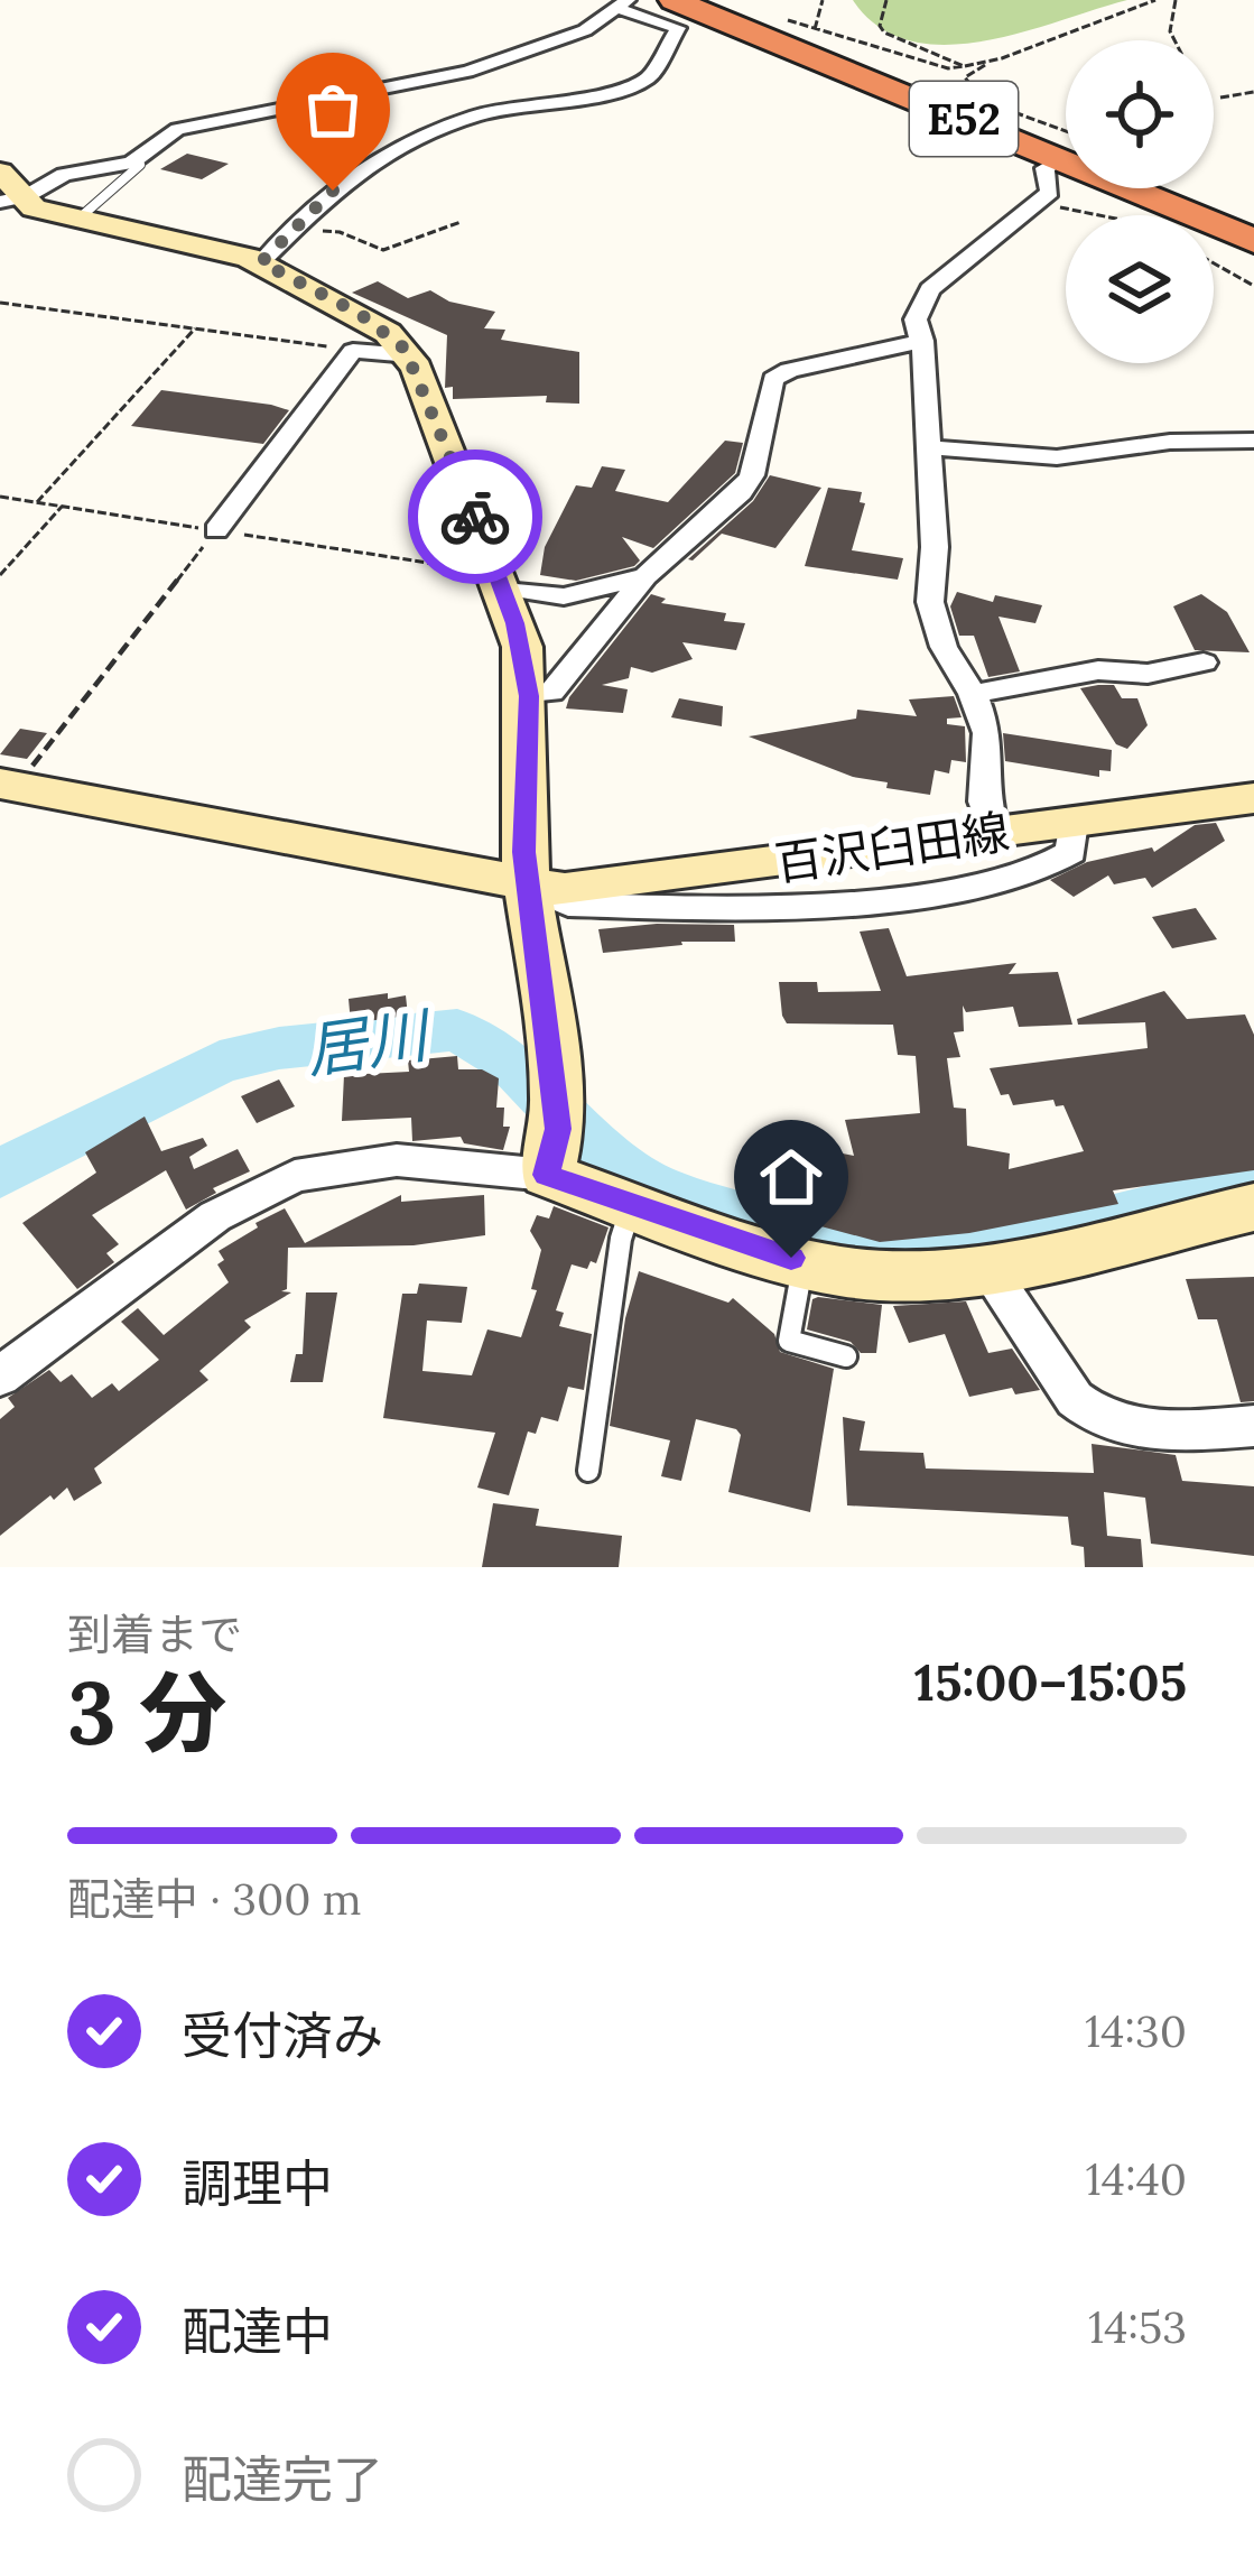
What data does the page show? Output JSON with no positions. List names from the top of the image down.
{
  "streets": {
    "highway": ["E52"],
    "main road": ["百沢臼田線"]
  },
  "water": ["居川"],
  "page": {
    "heading": ["3 分", "到着まで", "15:00–15:05"],
    "bar": "配達中 · 300 m",
    "list": [
      ["受付済み", "14:30"],
      ["調理中", "14:40"],
      ["配達中", "14:53"],
      "配達完了"
    ]
  }
}
